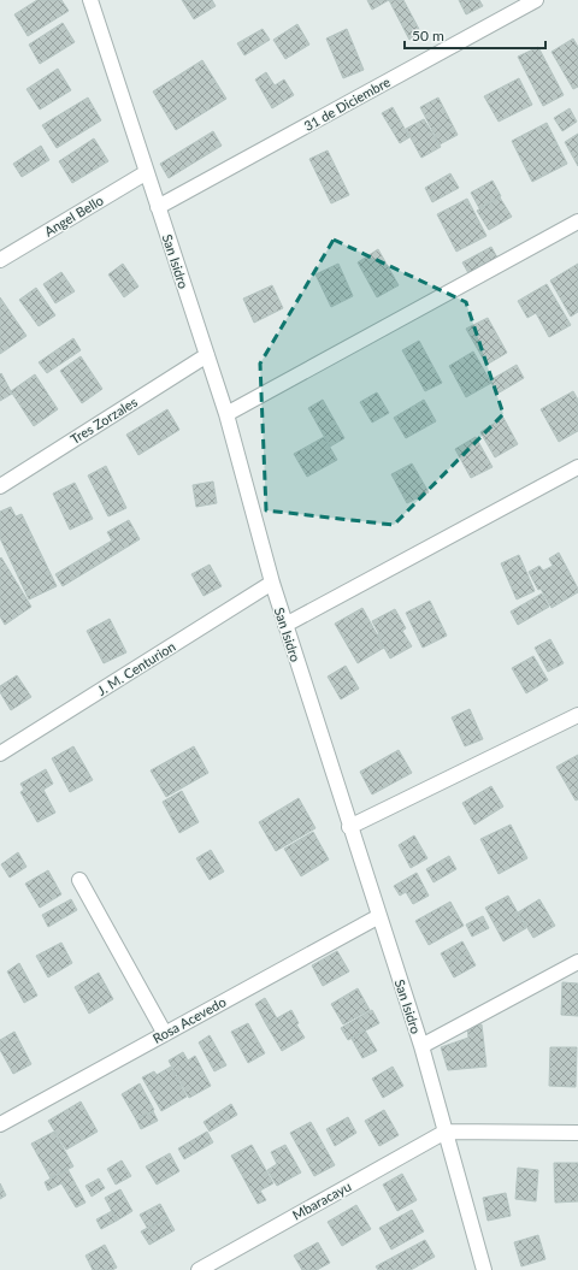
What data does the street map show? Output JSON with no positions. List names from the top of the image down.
{
  "streets": {
    "street": [
      "31 de Diciembre",
      "Angel Bello",
      "San Isidro",
      "Tres Zorzales",
      "J. M. Centurion",
      "Rosa Acevedo",
      "Mbaracayu"
    ]
  },
  "crossings": [
    ["31 de Diciembre", "San Isidro"],
    ["Angel Bello", "San Isidro"],
    ["San Isidro", "Tres Zorzales"],
    ["San Isidro", "J. M. Centurion"],
    ["San Isidro", "Rosa Acevedo"],
    ["San Isidro", "Mbaracayu"]
  ],
  "scale_bar": "50 m"
}
